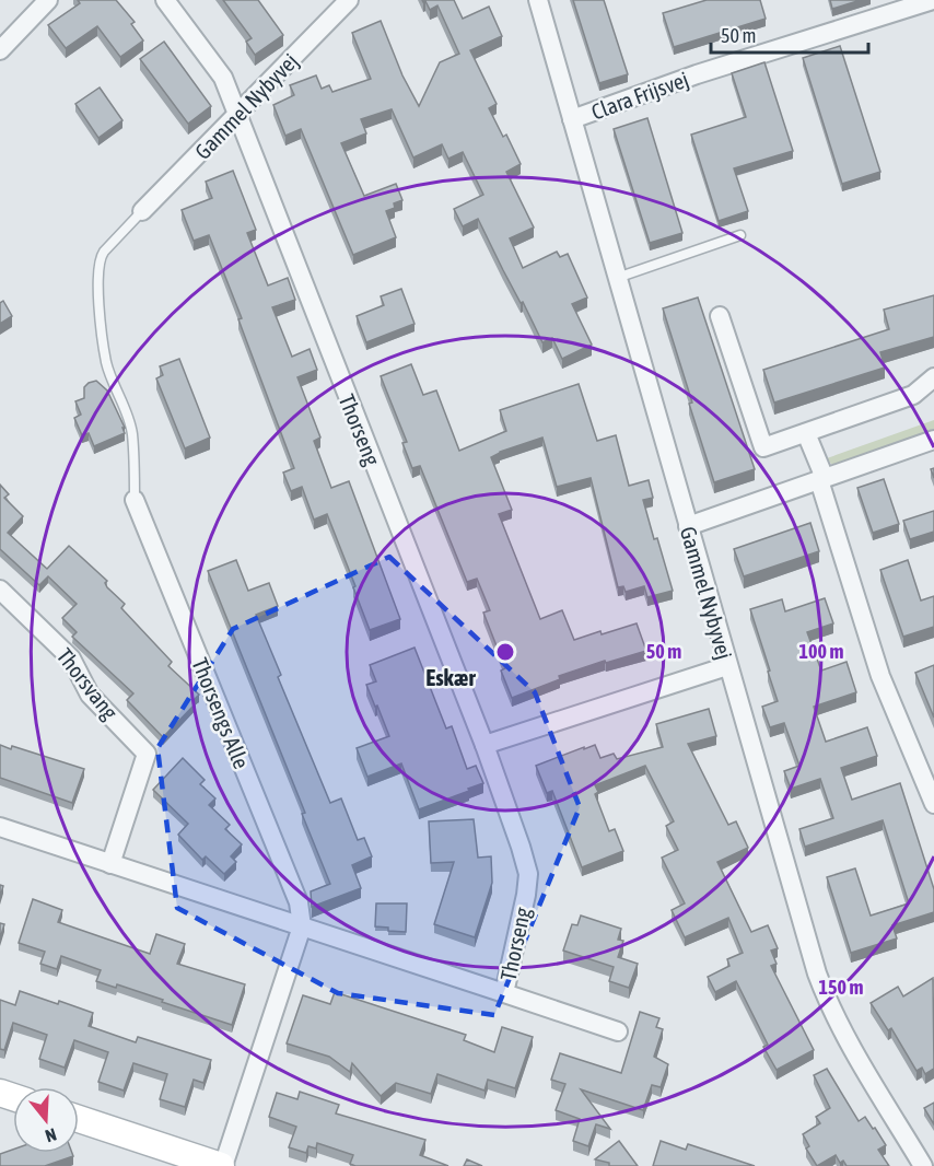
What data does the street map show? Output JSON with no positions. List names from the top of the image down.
{
  "streets": {
    "street": [
      "Clara Frijsvej",
      "Gammel Nybyvej",
      "Thorseng",
      "Thorsvang",
      "Thorsengs Alle"
    ]
  },
  "crossings": [
    ["Clara Frijsvej", "Gammel Nybyvej"],
    ["Gammel Nybyvej", "Thorseng"],
    ["Thorseng", "Thorsvang"],
    ["Thorseng", "Thorsengs Alle"]
  ],
  "districts": ["Eskær"],
  "scale_bar": "50 m",
  "north": "bottom",
  "rings": ["50 m", "100 m", "150 m"]
}
